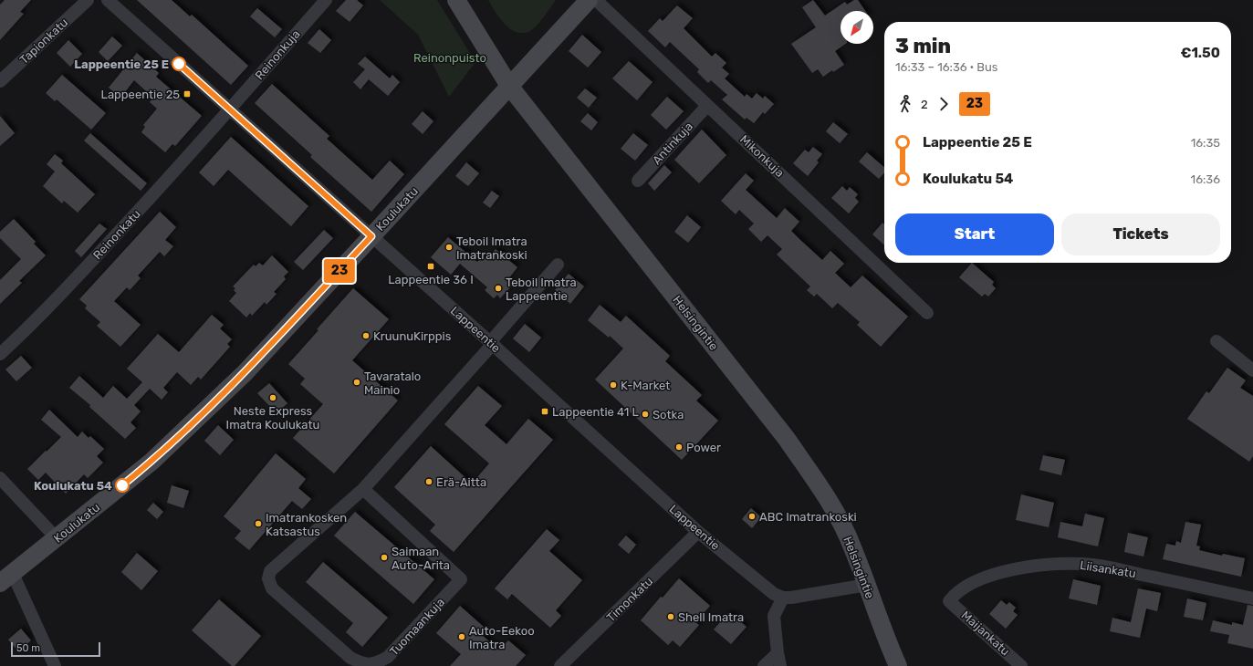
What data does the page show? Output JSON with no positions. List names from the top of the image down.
{
  "streets": {
    "street": [
      "Tapionkatu",
      "Reinonkuja",
      "Antinkuja",
      "Mikonkuja",
      "Koulukatu",
      "Reinonkatu",
      "Helsingintie",
      "Lappeentie",
      "Liisankatu",
      "Timonkatu",
      "Tuomaankuja",
      "Maijankatu"
    ]
  },
  "crossings": [
    ["Reinonkuja", "Reinonkatu"],
    ["Reinonkuja", "Lappeentie"],
    ["Antinkuja", "Mikonkuja"],
    ["Koulukatu", "Helsingintie"],
    ["Koulukatu", "Lappeentie"],
    ["Reinonkatu", "Lappeentie"],
    ["Lappeentie", "Timonkatu"],
    ["Lappeentie", "Tuomaankuja"],
    ["Liisankatu", "Maijankatu"]
  ],
  "parks": ["Reinonpuisto"],
  "places": {
    "other": [
      "Lappeentie 25 E",
      "Teboil Imatra Imatrankoski",
      "Teboil Imatra Lappeentie",
      "KruunuKirppis",
      "Tavaratalo Mainio",
      "K-Market",
      "Neste Express Imatra Koulukatu",
      "Sotka",
      "Power",
      "Erä-Aitta",
      "Koulukatu 54",
      "ABC Imatrankoski",
      "Imatrankosken Katsastus",
      "Saimaan Auto-Arita",
      "Shell Imatra",
      "Auto-Eekoo Imatra"
    ],
    "transit": ["Lappeentie 25", "Lappeentie 36 I", "Lappeentie 41 L"]
  },
  "lines": ["bus line 23"],
  "scale_bar": "50 m",
  "north": "bottom left",
  "page": {
    "on_map": "23",
    "heading": ["3 min", "16:33 – 16:36 · Bus", "€1.50"],
    "legs": ["2", "23"],
    "list": [
      {
        "name": "Lappeentie 25 E",
        "value": "16:35"
      },
      {
        "name": "Koulukatu 54",
        "value": "16:36"
      }
    ],
    "buttons": ["Start", "Tickets"],
    "scale": "50 m"
  }
}
